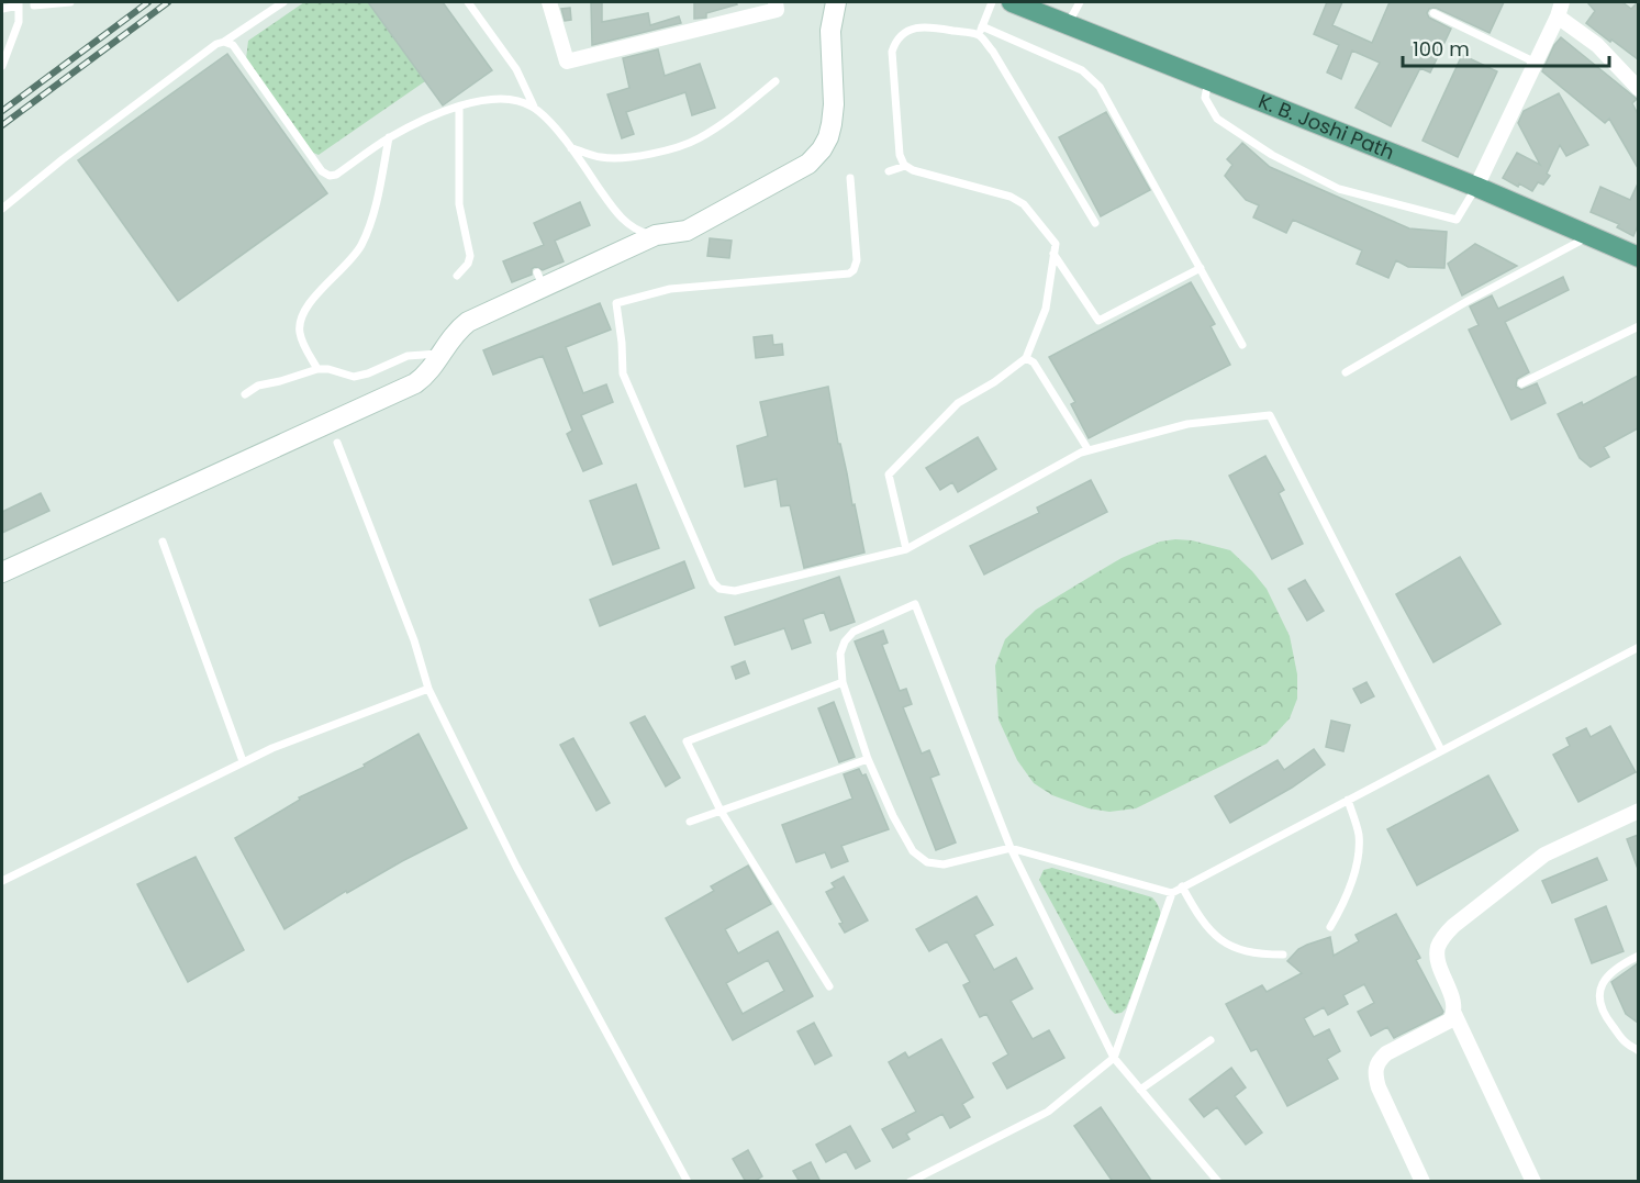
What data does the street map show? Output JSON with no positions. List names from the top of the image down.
{
  "streets": {
    "main road": ["K. B. Joshi Path"]
  },
  "scale_bar": "100 m"
}
